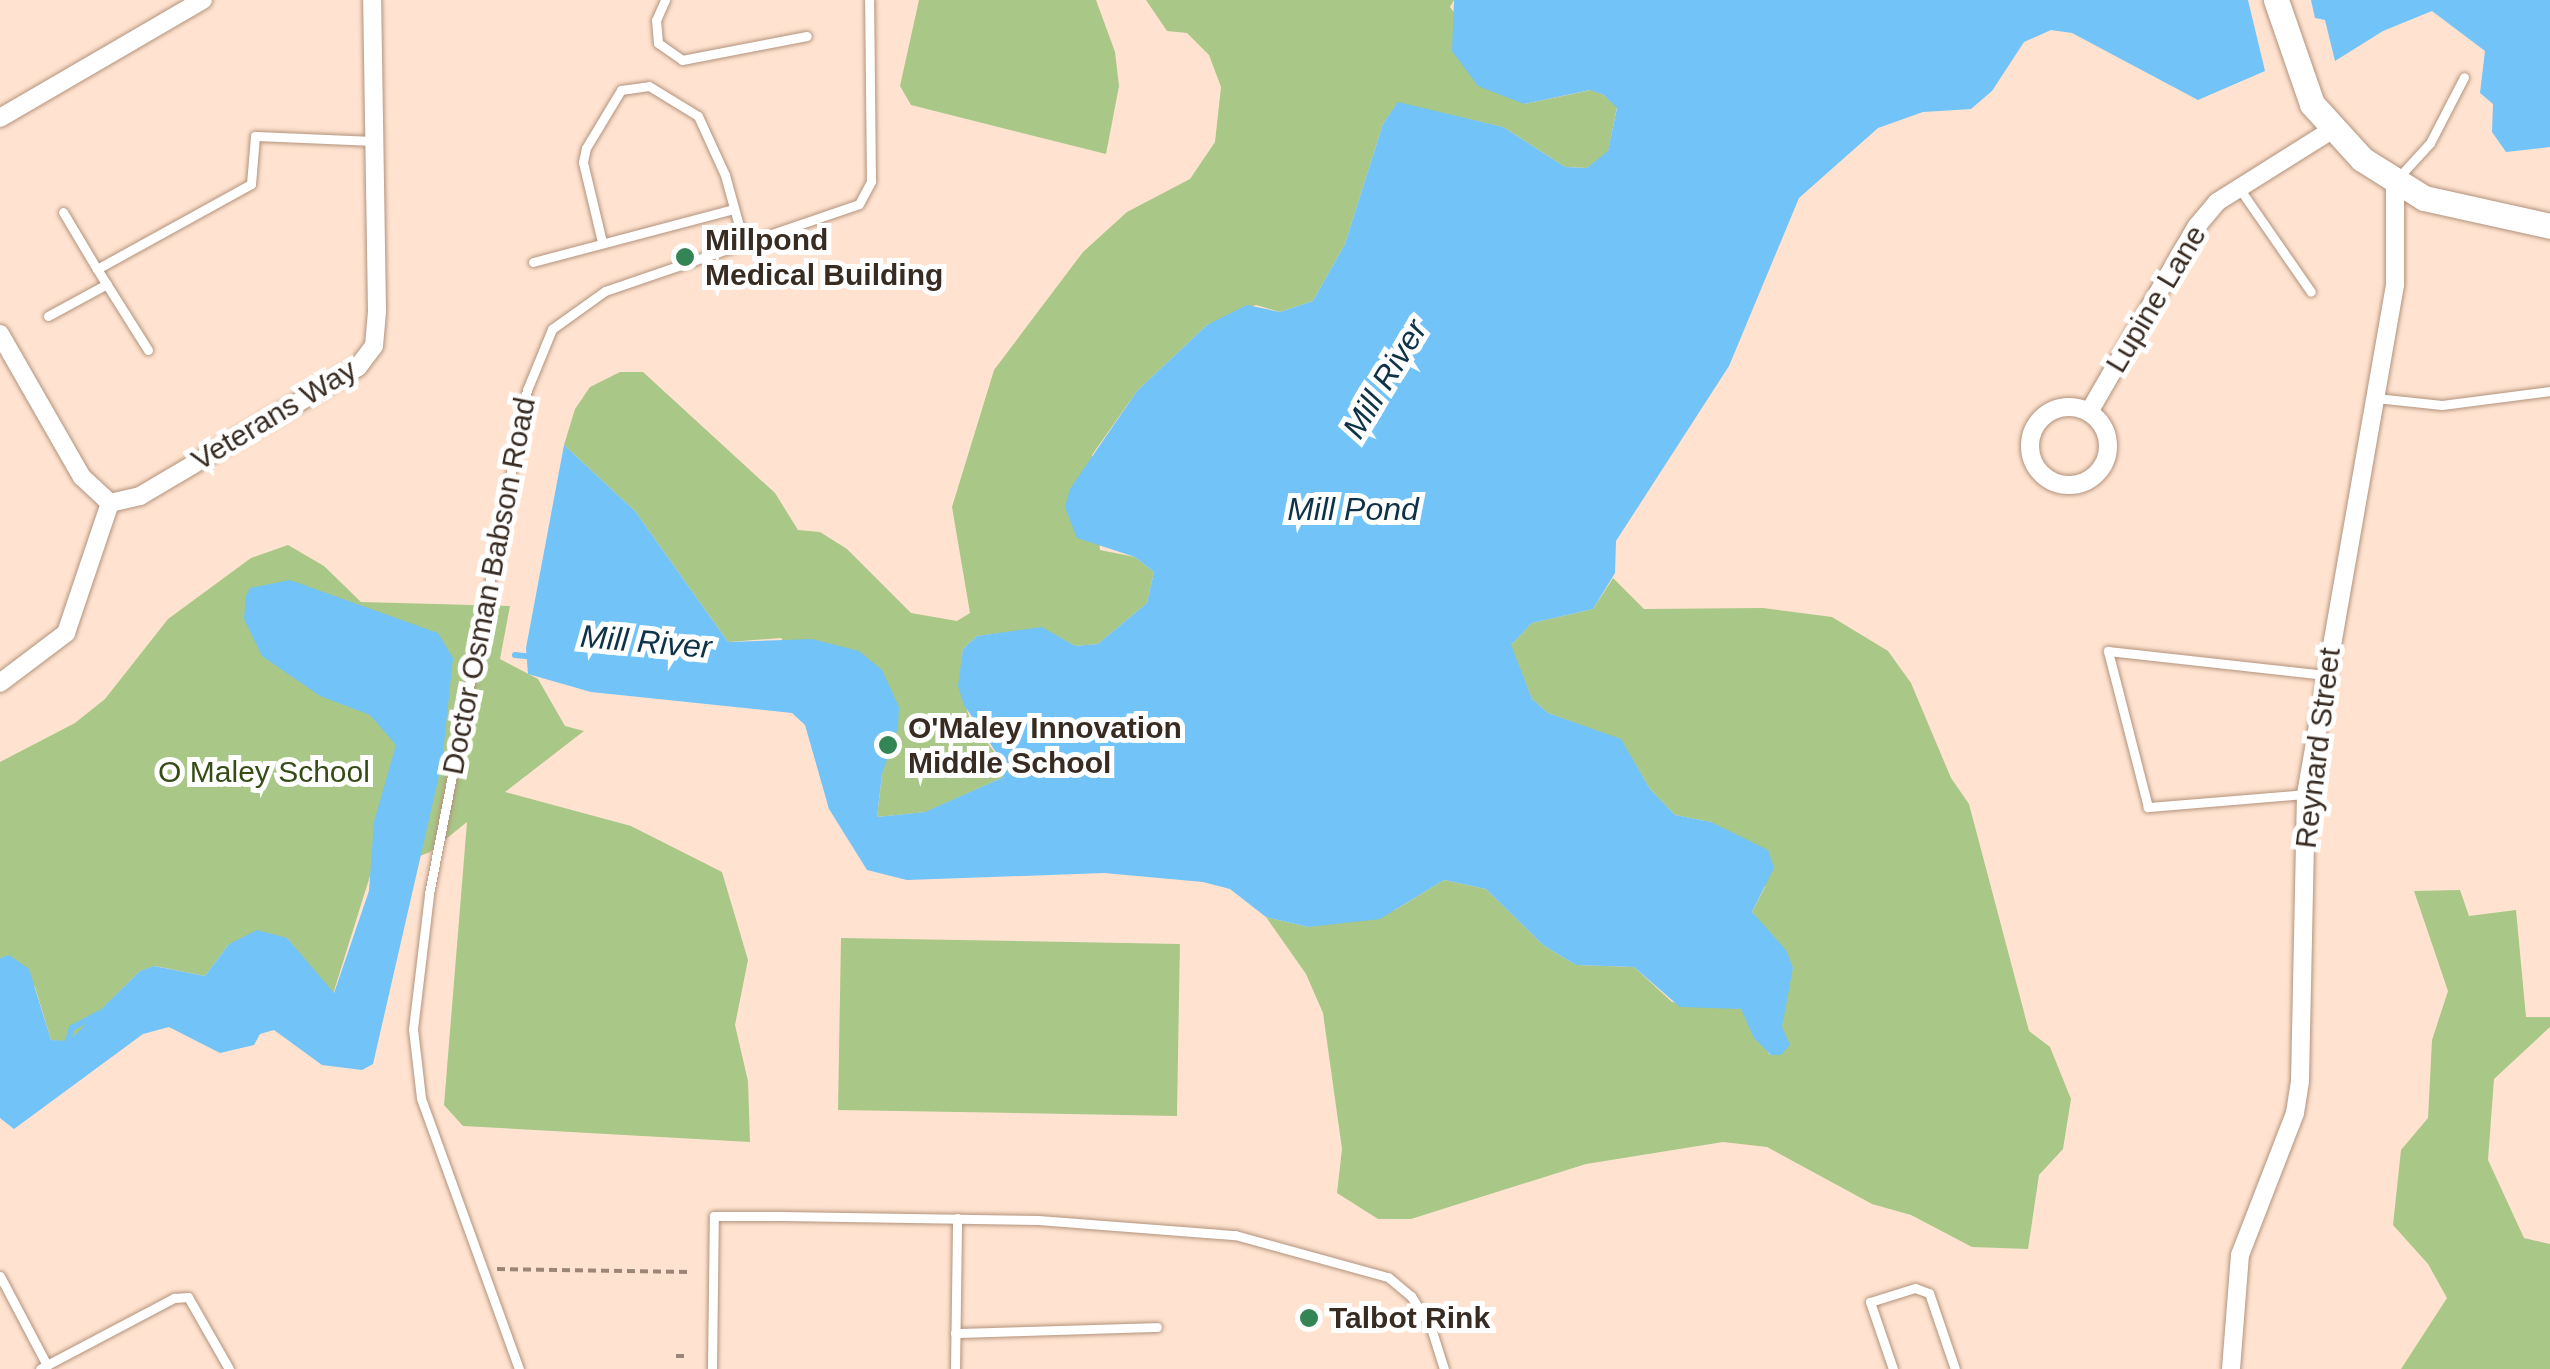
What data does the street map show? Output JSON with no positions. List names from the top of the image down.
{
  "streets": {
    "street": ["Lupine Lane", "Veterans Way", "Reynard Street"],
    "lane": ["Doctor Osman Babson Road"]
  },
  "water": ["Mill River", "Mill Pond"],
  "parks": ["O Maley School"],
  "places": ["Millpond Medical Building", "O'Maley Innovation Middle School", "Talbot Rink"]
}
